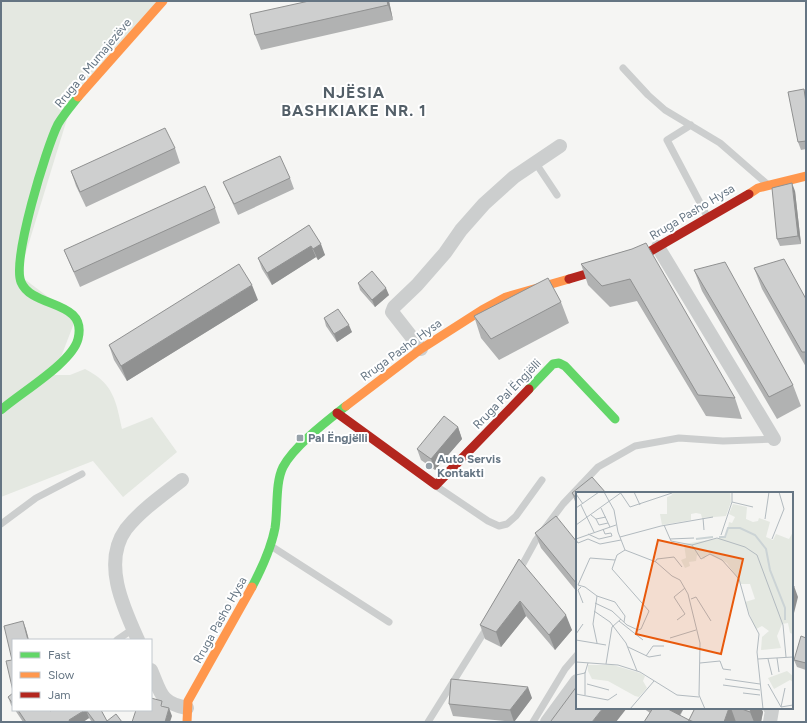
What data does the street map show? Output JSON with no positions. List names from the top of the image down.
{
  "streets": {
    "street": ["Rruga e Mumajezëve", "Rruga Pasho Hysa", "Rruga Pal Ëngjëlli"]
  },
  "districts": ["NJËSIA BASHKIAKE NR. 1"],
  "places": {
    "transit": ["Pal Ëngjëlli"],
    "other": ["Auto Servis Kontakti"]
  },
  "legend": ["Fast", "Slow", "Jam"]
}
